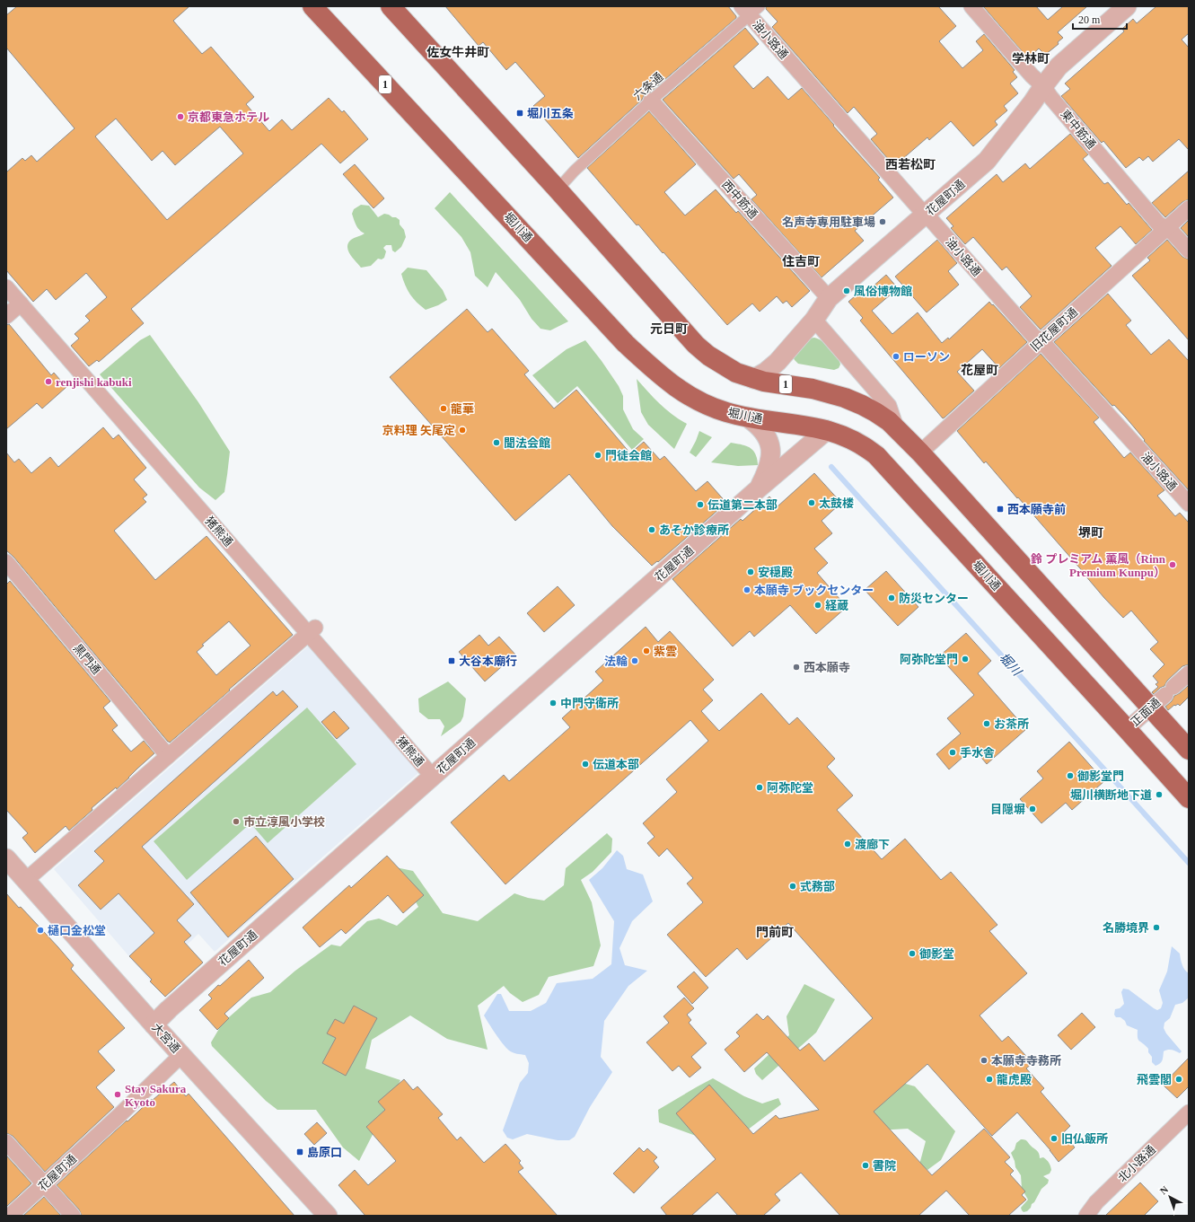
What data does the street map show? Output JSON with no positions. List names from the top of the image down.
{
  "streets": {
    "highway": ["1", "堀川通"],
    "street": [
      "油小路通",
      "六条通",
      "東中筋通",
      "花屋町通",
      "西中筋通",
      "旧花屋町通",
      "猪熊通",
      "黒門通",
      "正面通",
      "大宮通",
      "北小路通"
    ]
  },
  "crossings": [
    ["油小路通", "六条通"],
    ["油小路通", "花屋町通"],
    ["油小路通", "旧花屋町通"],
    ["1", "六条通"],
    ["1", "花屋町通"],
    ["1", "旧花屋町通"],
    ["1", "正面通"],
    ["六条通", "西中筋通"],
    ["東中筋通", "花屋町通"],
    ["東中筋通", "旧花屋町通"],
    ["花屋町通", "西中筋通"],
    ["花屋町通", "堀川通"],
    ["花屋町通", "猪熊通"],
    ["花屋町通", "大宮通"],
    ["堀川通", "正面通"]
  ],
  "districts": [
    "佐女牛井町",
    "学林町",
    "西若松町",
    "住吉町",
    "元日町",
    "花屋町",
    "堺町",
    "門前町"
  ],
  "water": ["堀川"],
  "places": {
    "transit": [
      "堀川五条",
      "西本願寺前",
      "大谷本廟行",
      "島原口"
    ],
    "other": [
      "京都東急ホテル",
      "名声寺専用駐車場",
      "風俗博物館",
      "ローソン",
      "renjishi kabuki",
      "龍華",
      "京料理 矢尾定",
      "聞法会館",
      "門徒会館",
      "太鼓楼",
      "伝道第二本部",
      "あそか診療所",
      "鈴 プレミアム 薫風（Rinn Premium Kunpu）",
      "安穏殿",
      "本願寺 ブックセンター",
      "防災センター",
      "経蔵",
      "紫雲",
      "阿弥陀堂門",
      "法輪",
      "西本願寺",
      "中門守衛所",
      "お茶所",
      "手水舎",
      "伝道本部",
      "御影堂門",
      "阿弥陀堂",
      "堀川横断地下道",
      "目隠塀",
      "市立淳風小学校",
      "渡廊下",
      "式務部",
      "名勝境界",
      "樋口金松堂",
      "御影堂",
      "本願寺寺務所",
      "龍虎殿",
      "飛雲閣",
      "Stay Sakura Kyoto",
      "旧仏飯所",
      "書院"
    ]
  },
  "scale_bar": "20 m",
  "north": "top left"
}
